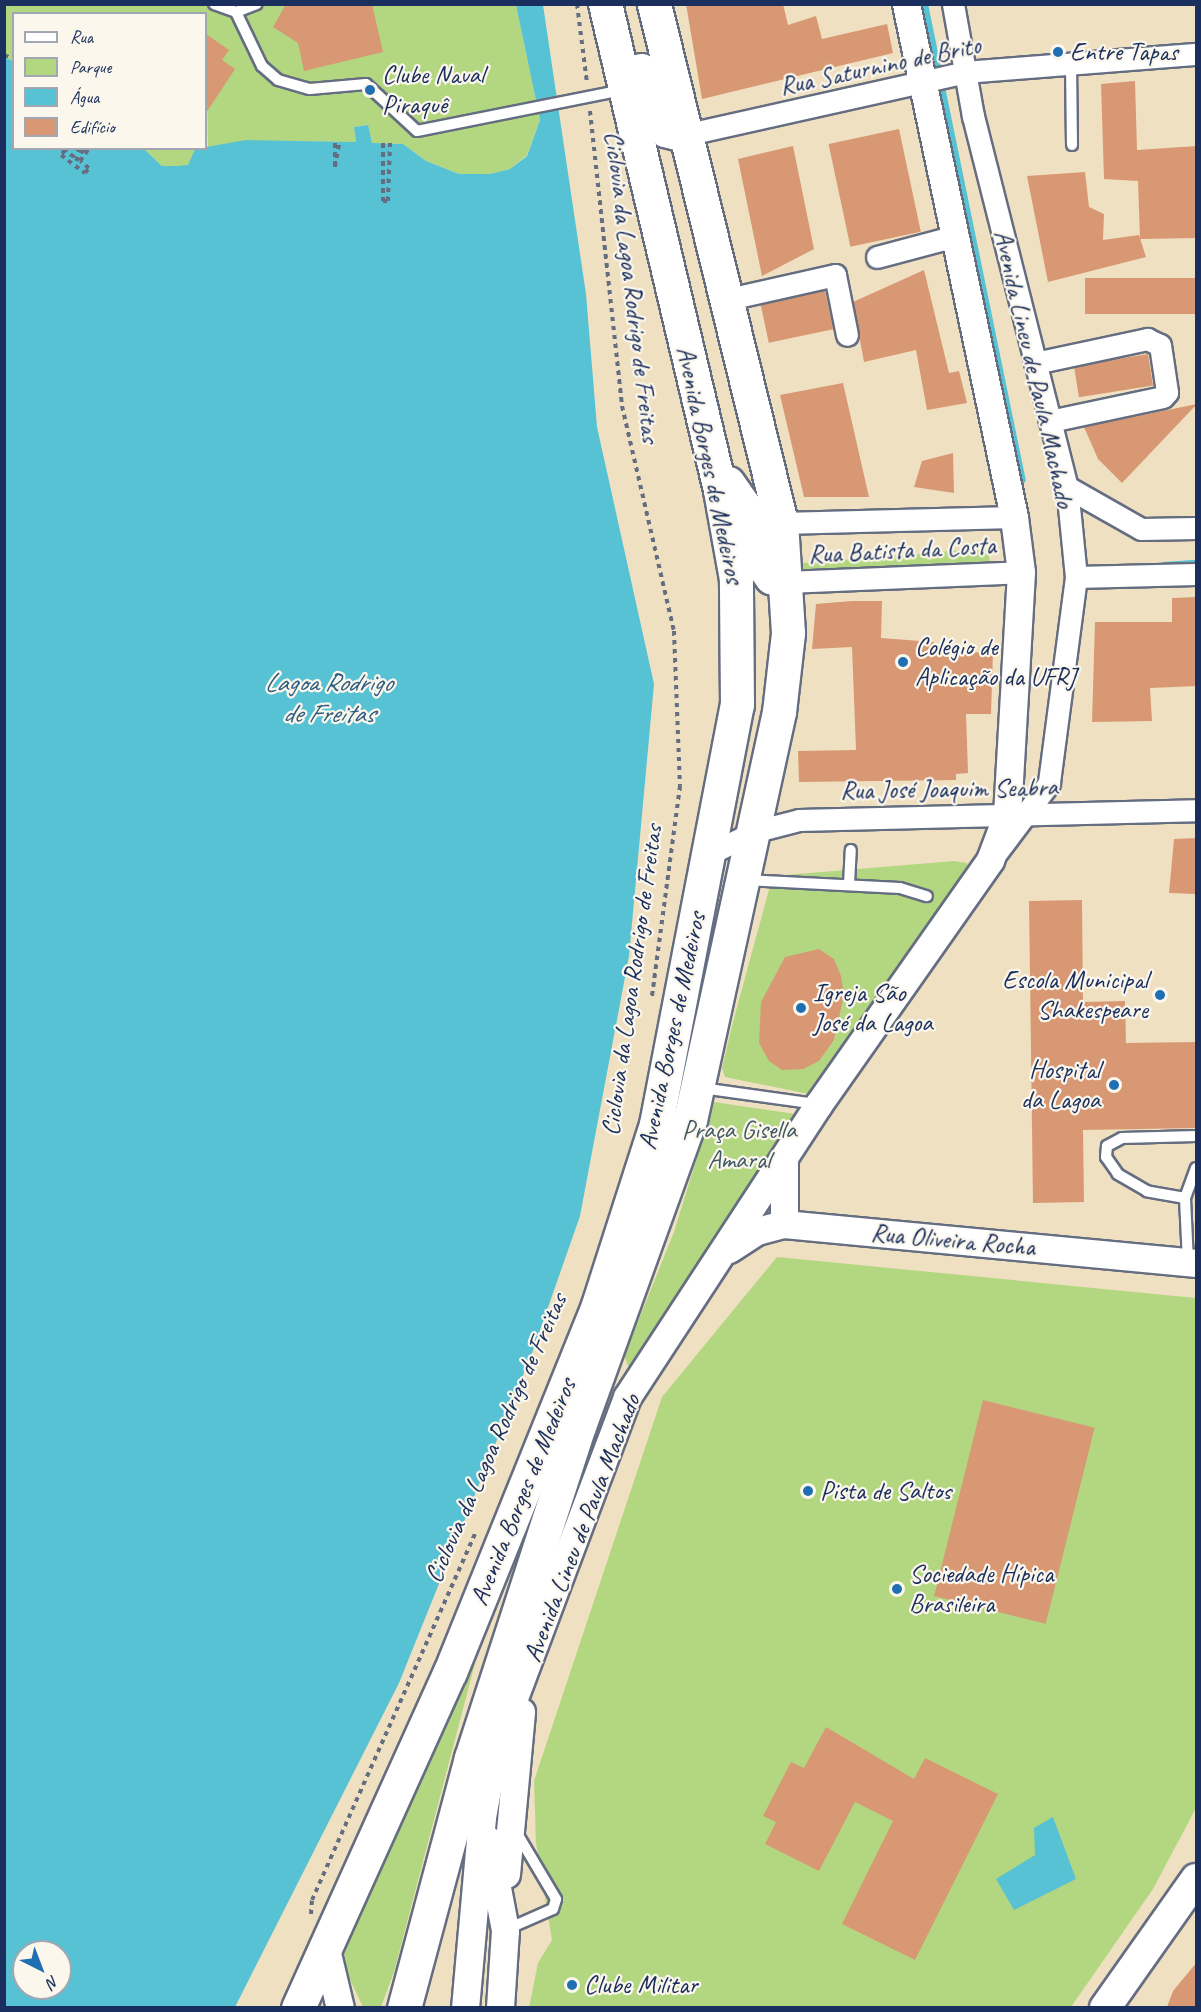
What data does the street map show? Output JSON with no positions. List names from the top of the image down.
{
  "streets": {
    "highway": ["Avenida Borges de Medeiros"],
    "street": [
      "Rua Saturnino de Brito",
      "Avenida Lineu de Paula Machado",
      "Rua Batista da Costa",
      "Rua José Joaquim Seabra",
      "Rua Oliveira Rocha"
    ],
    "path": ["Ciclovia da Lagoa Rodrigo de Freitas"]
  },
  "crossings": [
    ["Rua Saturnino de Brito", "Avenida Lineu de Paula Machado"],
    ["Rua Saturnino de Brito", "Avenida Borges de Medeiros"],
    ["Ciclovia da Lagoa Rodrigo de Freitas", "Avenida Borges de Medeiros"],
    ["Avenida Lineu de Paula Machado", "Rua Batista da Costa"],
    ["Avenida Lineu de Paula Machado", "Rua José Joaquim Seabra"],
    ["Avenida Lineu de Paula Machado", "Rua Oliveira Rocha"],
    ["Avenida Borges de Medeiros", "Rua Batista da Costa"],
    ["Avenida Borges de Medeiros", "Rua José Joaquim Seabra"]
  ],
  "water": ["Lagoa Rodrigo de Freitas"],
  "parks": ["Praça Gisella Amaral"],
  "places": [
    "Entre Tapas",
    "Clube Naval Piraquê",
    "Colégio de Aplicação da UFRJ",
    "Escola Municipal Shakespeare",
    "Igreja São José da Lagoa",
    "Hospital da Lagoa",
    "Pista de Saltos",
    "Sociedade Hípica Brasileira",
    "Clube Militar"
  ],
  "legend": [
    "Rua",
    "Parque",
    "Água",
    "Edifício"
  ],
  "north": "bottom right"
}
